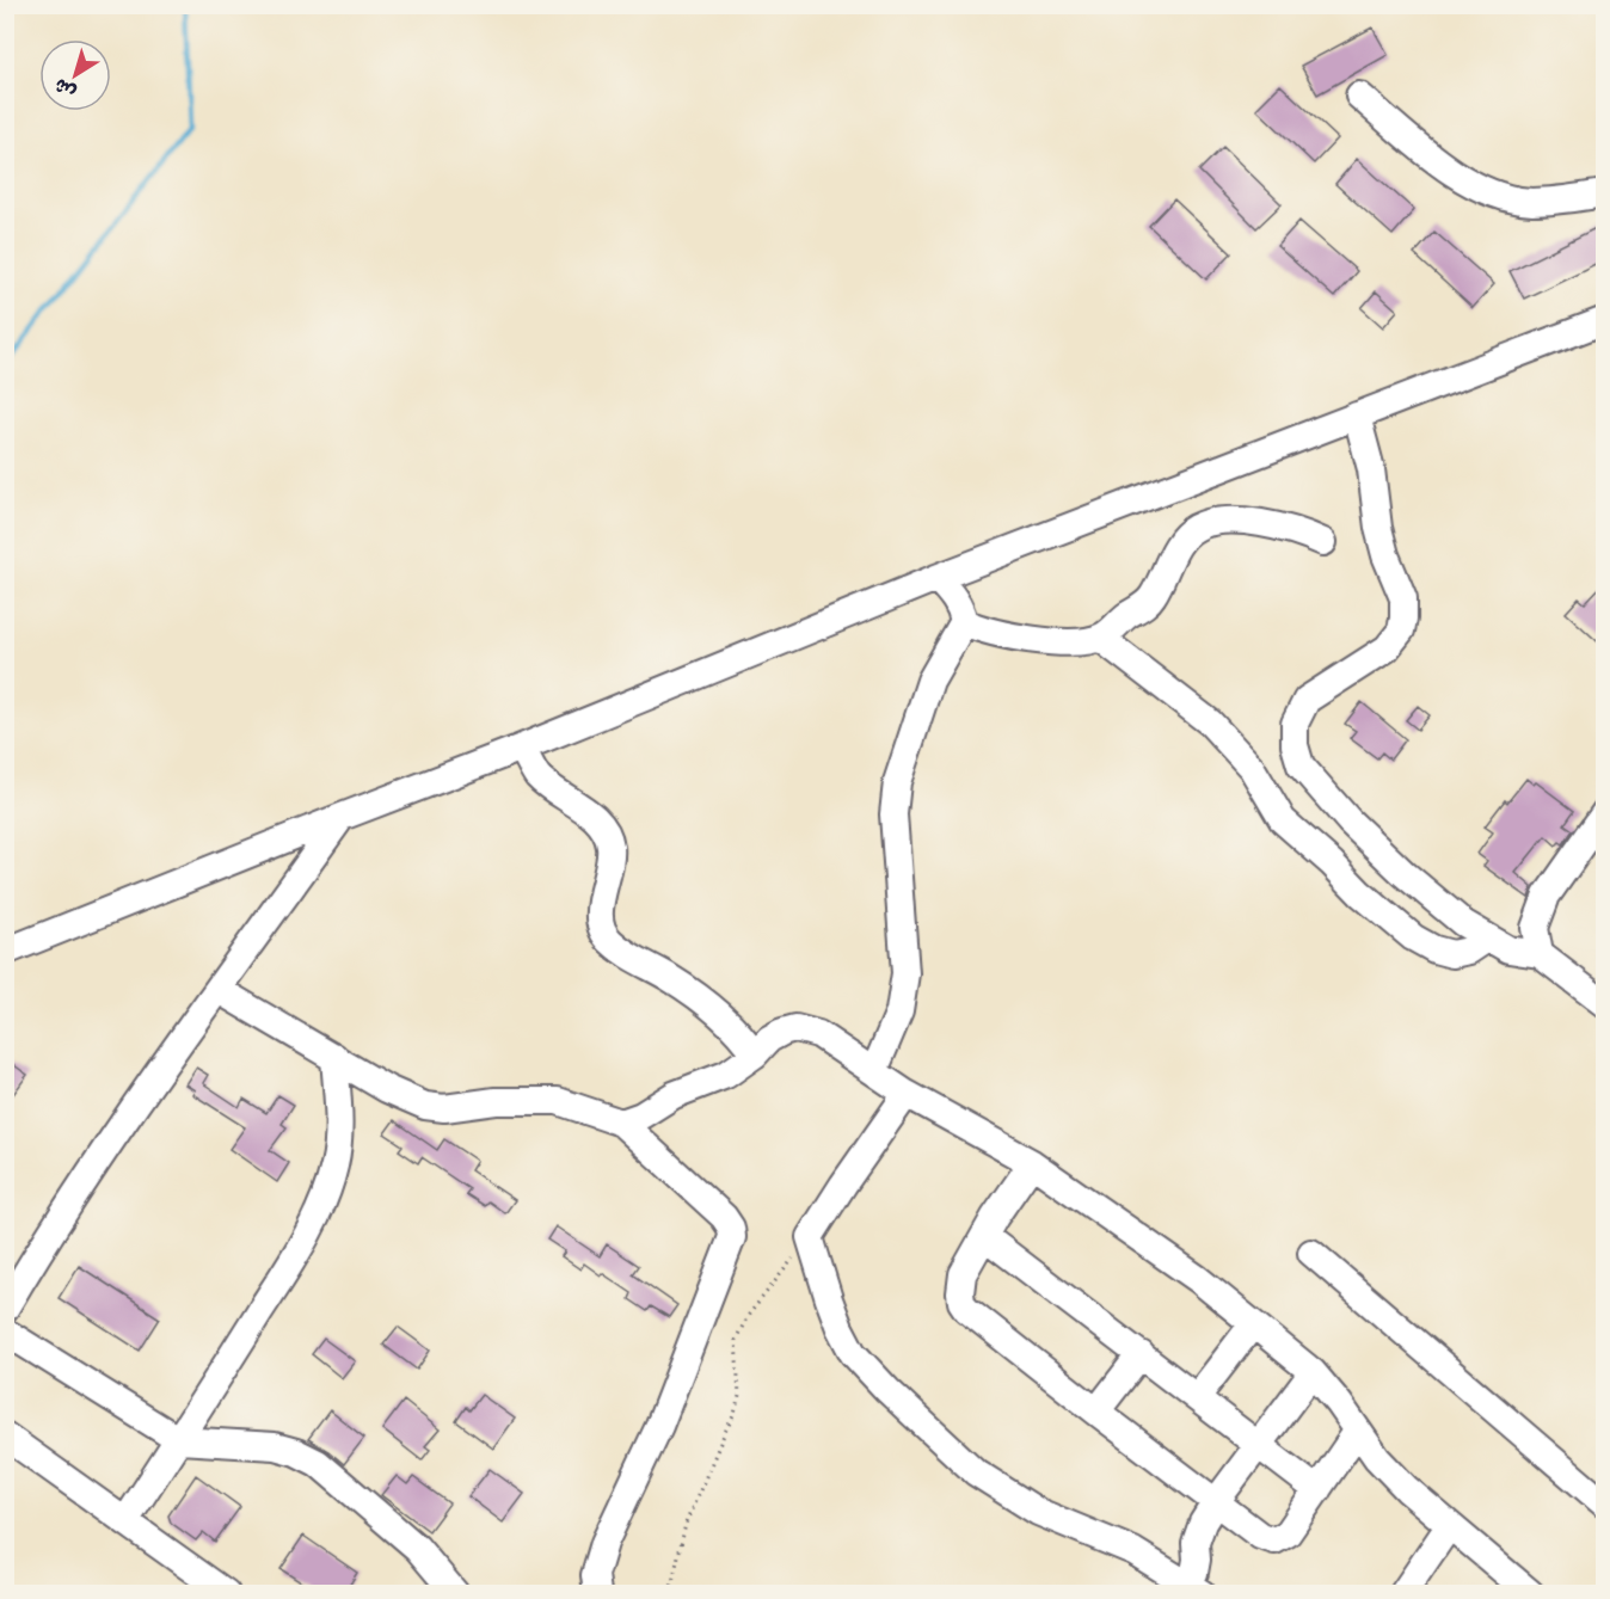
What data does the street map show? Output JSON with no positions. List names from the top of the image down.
{
  "north": "bottom left"
}
